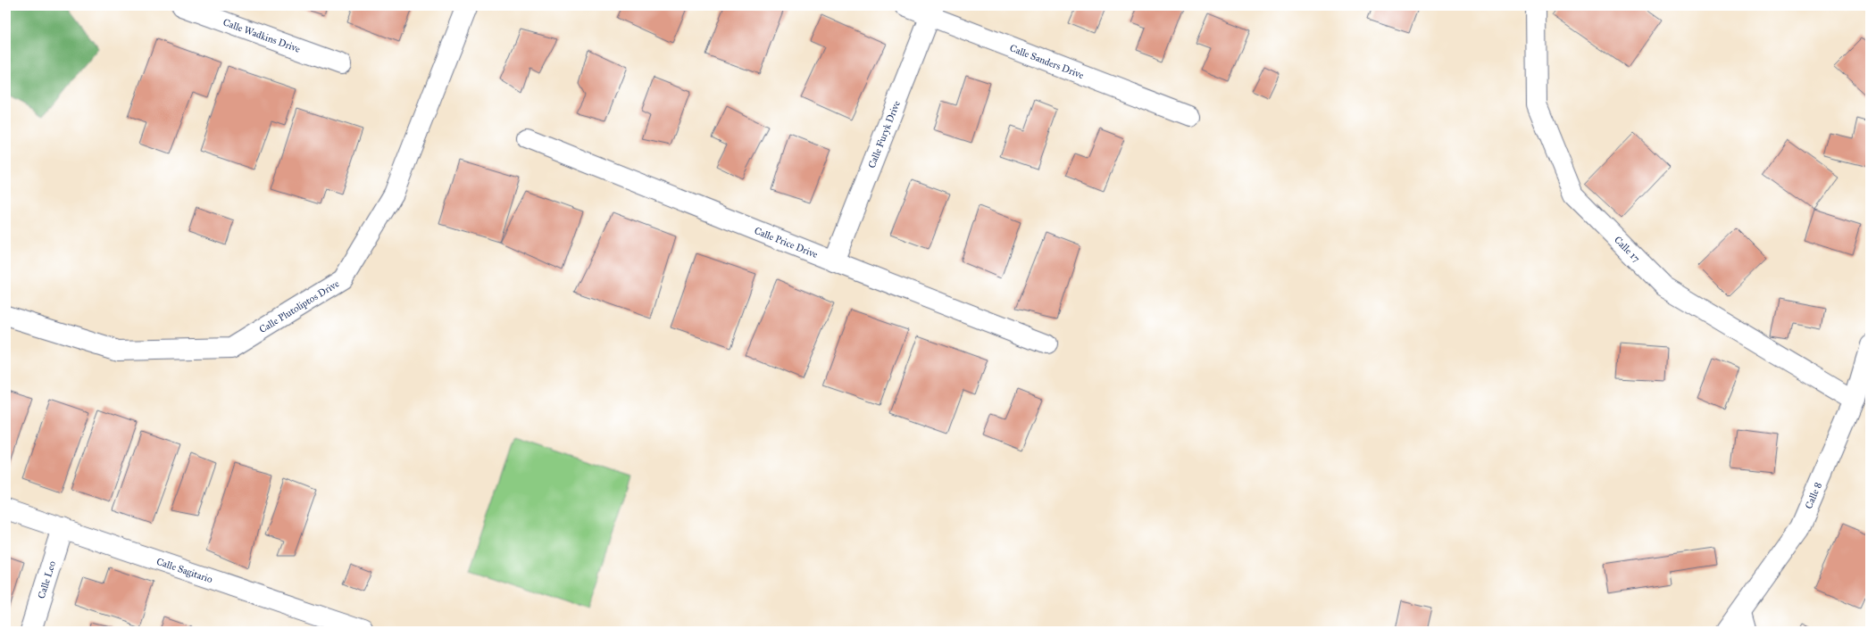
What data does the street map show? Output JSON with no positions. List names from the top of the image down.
{
  "streets": {
    "street": [
      "Calle Wadkins Drive",
      "Calle Sanders Drive",
      "Calle Furyk Drive",
      "Calle Price Drive",
      "Calle 17",
      "Calle Plutoliptos Drive",
      "Calle 8",
      "Calle Sagitario",
      "Calle Leo"
    ]
  },
  "crossings": [
    ["Calle Sanders Drive", "Calle Furyk Drive"],
    ["Calle Furyk Drive", "Calle Price Drive"],
    ["Calle 17", "Calle 8"],
    ["Calle Sagitario", "Calle Leo"]
  ]
}
